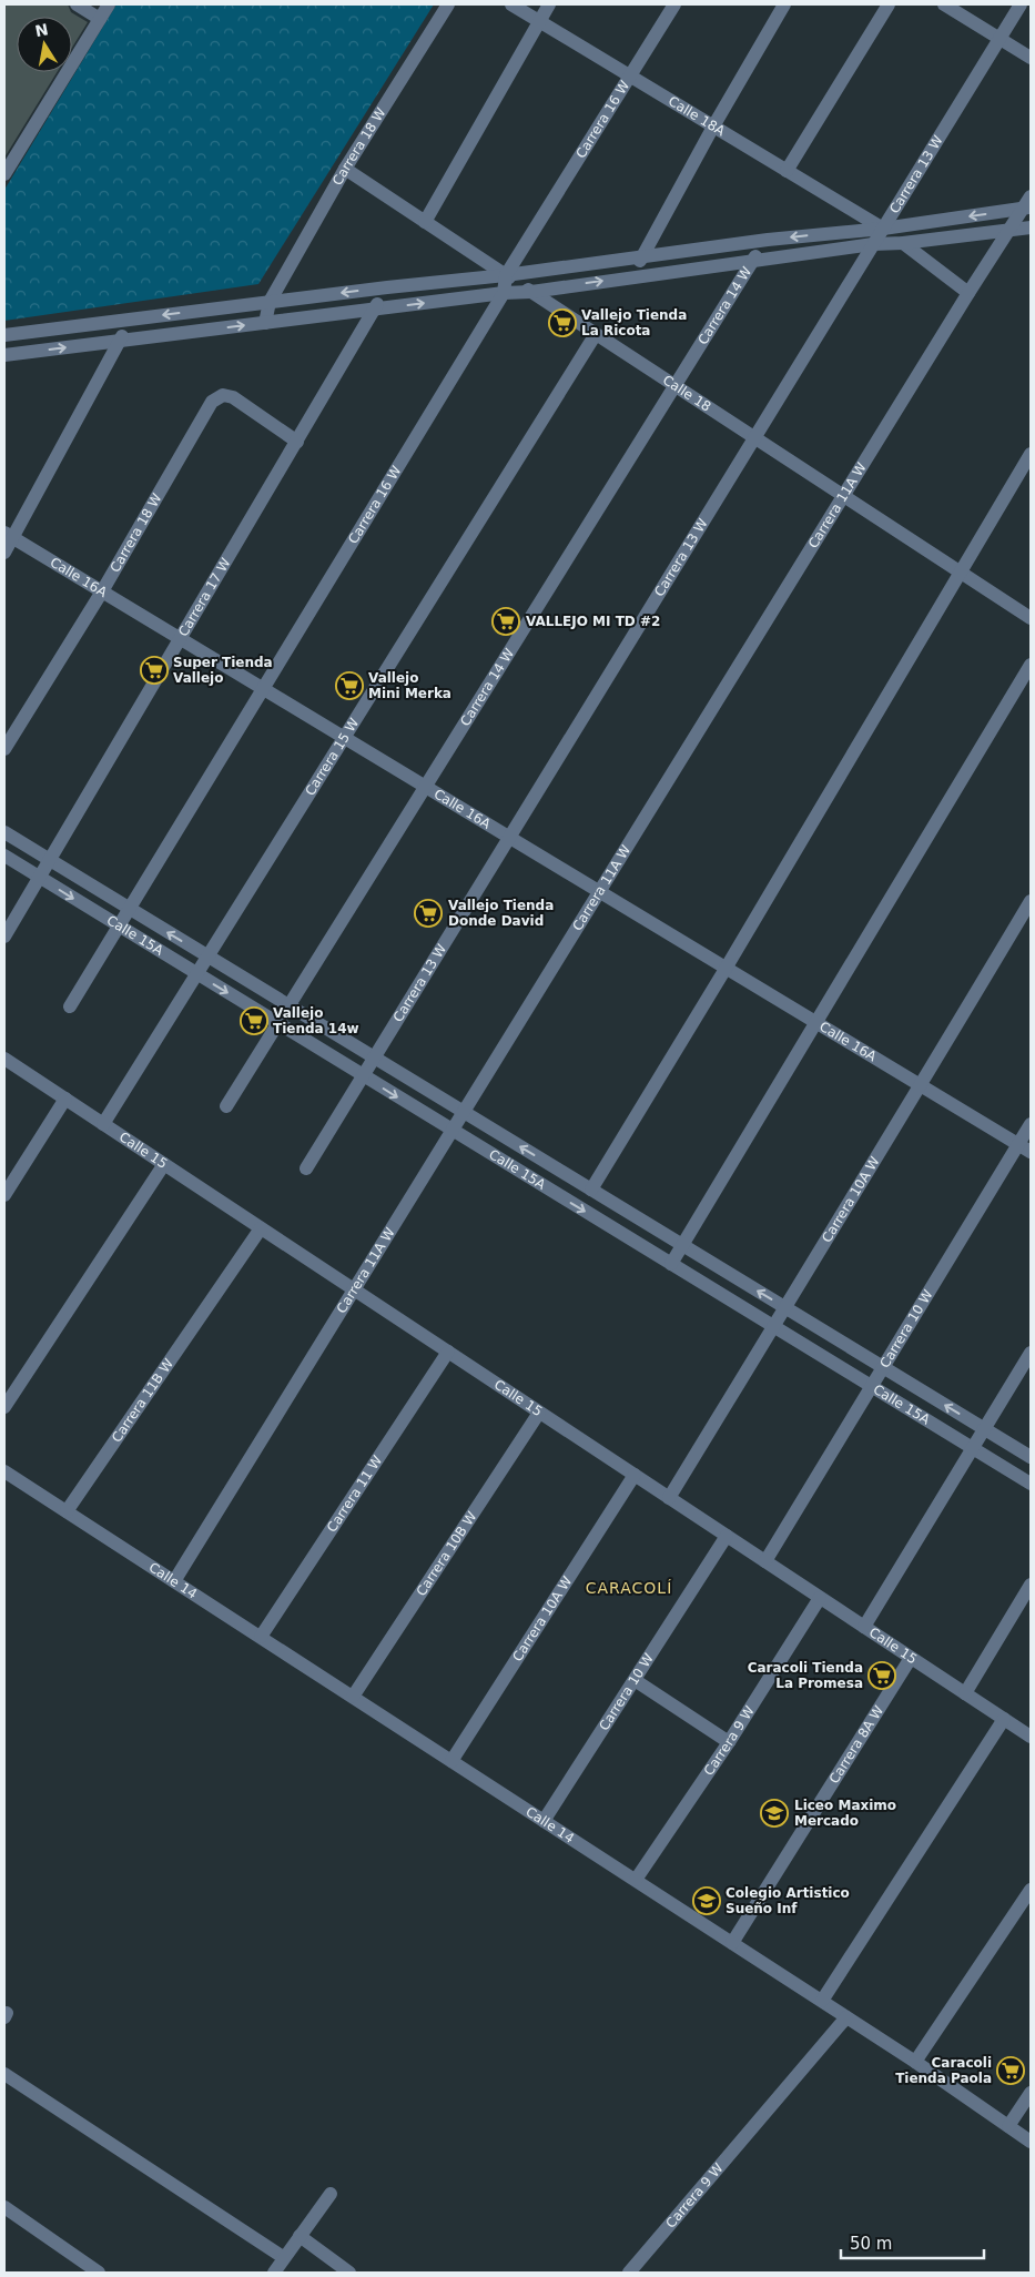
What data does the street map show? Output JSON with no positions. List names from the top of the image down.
{
  "streets": {
    "street": [
      "Calle 18A",
      "Carrera 16 W",
      "Carrera 18 W",
      "Carrera 13 W",
      "Carrera 14 W",
      "Calle 18",
      "Carrera 11A W",
      "Calle 16A",
      "Carrera 17 W",
      "Carrera 15 W",
      "Calle 15A",
      "Calle 15",
      "Carrera 10A W",
      "Carrera 10 W",
      "Carrera 11B W",
      "Carrera 11 W",
      "Carrera 10B W",
      "Calle 14",
      "Carrera 9 W",
      "Carrera 8A W"
    ]
  },
  "crossings": [
    ["Calle 18A", "Carrera 16 W"],
    ["Calle 18A", "Carrera 13 W"],
    ["Carrera 16 W", "Calle 18"],
    ["Carrera 16 W", "Calle 16A"],
    ["Carrera 16 W", "Calle 15A"],
    ["Carrera 18 W", "Calle 18"],
    ["Carrera 18 W", "Calle 16A"],
    ["Carrera 18 W", "Carrera 17 W"],
    ["Carrera 13 W", "Calle 18"],
    ["Carrera 13 W", "Calle 16A"],
    ["Carrera 13 W", "Calle 15A"],
    ["Carrera 14 W", "Calle 18"],
    ["Carrera 14 W", "Calle 16A"],
    ["Carrera 14 W", "Calle 15A"],
    ["Calle 18", "Carrera 11A W"],
    ["Calle 18", "Carrera 15 W"],
    ["Carrera 11A W", "Calle 16A"],
    ["Carrera 11A W", "Calle 15A"],
    ["Carrera 11A W", "Calle 15"],
    ["Carrera 11A W", "Calle 14"],
    ["Calle 16A", "Carrera 17 W"],
    ["Calle 16A", "Carrera 15 W"],
    ["Calle 16A", "Carrera 10A W"],
    ["Calle 16A", "Carrera 10 W"],
    ["Carrera 17 W", "Calle 15A"],
    ["Carrera 15 W", "Calle 15A"],
    ["Carrera 15 W", "Calle 15"],
    ["Calle 15A", "Carrera 10A W"],
    ["Calle 15A", "Carrera 10 W"],
    ["Calle 15", "Carrera 10A W"],
    ["Calle 15", "Carrera 10 W"],
    ["Calle 15", "Carrera 11B W"],
    ["Calle 15", "Carrera 11 W"],
    ["Calle 15", "Carrera 10B W"],
    ["Calle 15", "Carrera 9 W"],
    ["Calle 15", "Carrera 8A W"],
    ["Carrera 10A W", "Calle 14"],
    ["Carrera 10 W", "Calle 14"],
    ["Carrera 11B W", "Calle 14"],
    ["Carrera 11 W", "Calle 14"],
    ["Carrera 10B W", "Calle 14"],
    ["Calle 14", "Carrera 9 W"],
    ["Calle 14", "Carrera 8A W"]
  ],
  "districts": ["CARACOLÍ"],
  "places": {
    "supermarket": [
      "Vallejo Tienda La Ricota",
      "VALLEJO MI TD #2",
      "Super Tienda Vallejo",
      "Vallejo Mini Merka",
      "Vallejo Tienda Donde David",
      "Vallejo Tienda 14w",
      "Caracoli Tienda La Promesa",
      "Caracoli Tienda Paola"
    ],
    "school or university": ["Liceo Maximo Mercado", "Colegio Artistico Sueño Inf"]
  },
  "scale_bar": "50 m",
  "north": "top"
}
